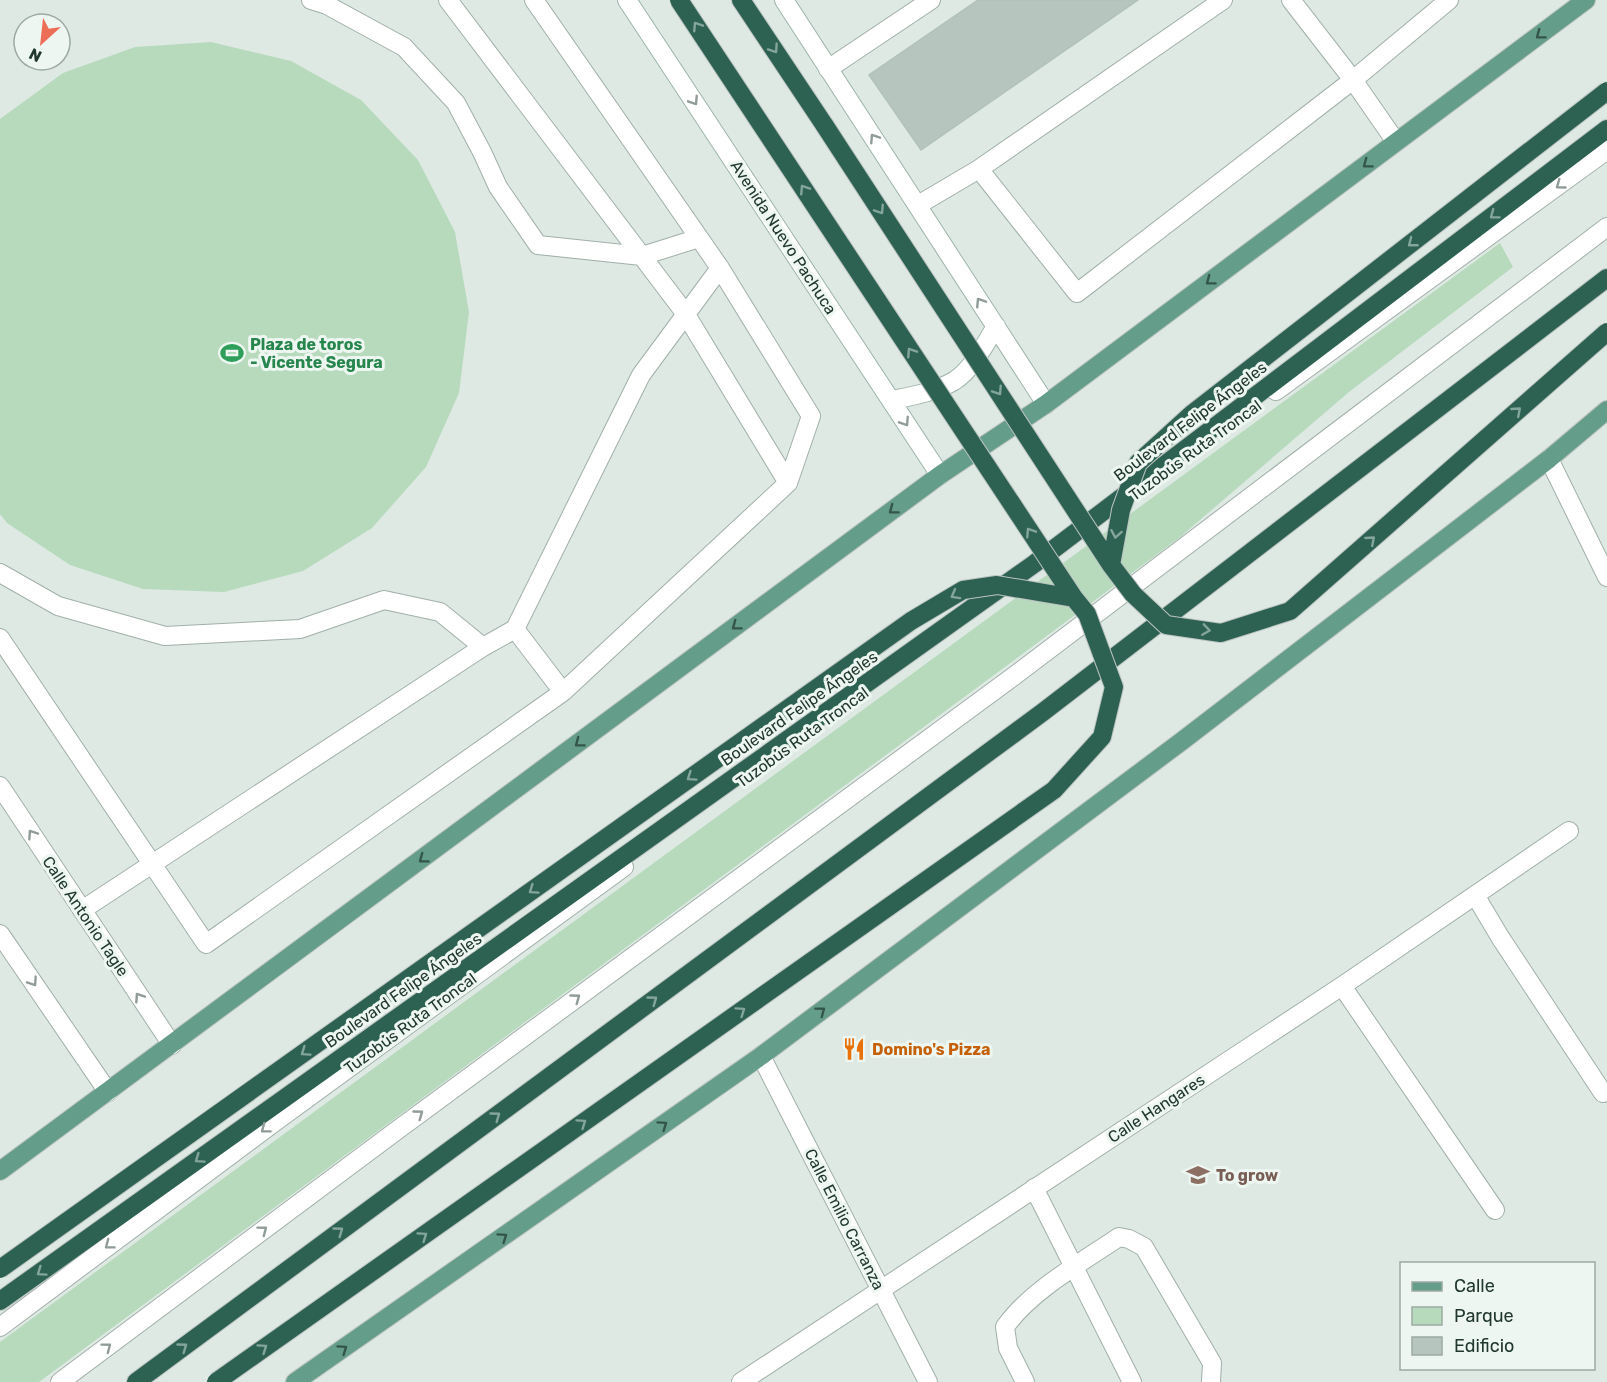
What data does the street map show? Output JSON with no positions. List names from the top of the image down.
{
  "streets": {
    "highway": ["Boulevard Felipe Ángeles"],
    "street": [
      "Avenida Nuevo Pachuca",
      "Tuzobús Ruta Troncal",
      "Calle Antonio Tagle",
      "Calle Hangares",
      "Calle Emilio Carranza"
    ]
  },
  "crossings": [
    ["Calle Hangares", "Calle Emilio Carranza"]
  ],
  "places": {
    "sports": ["Plaza de toros - Vicente Segura"],
    "restaurant": ["Domino's Pizza"],
    "school or university": ["To grow"]
  },
  "legend": ["Calle", "Parque", "Edificio"],
  "north": "bottom left"
}
